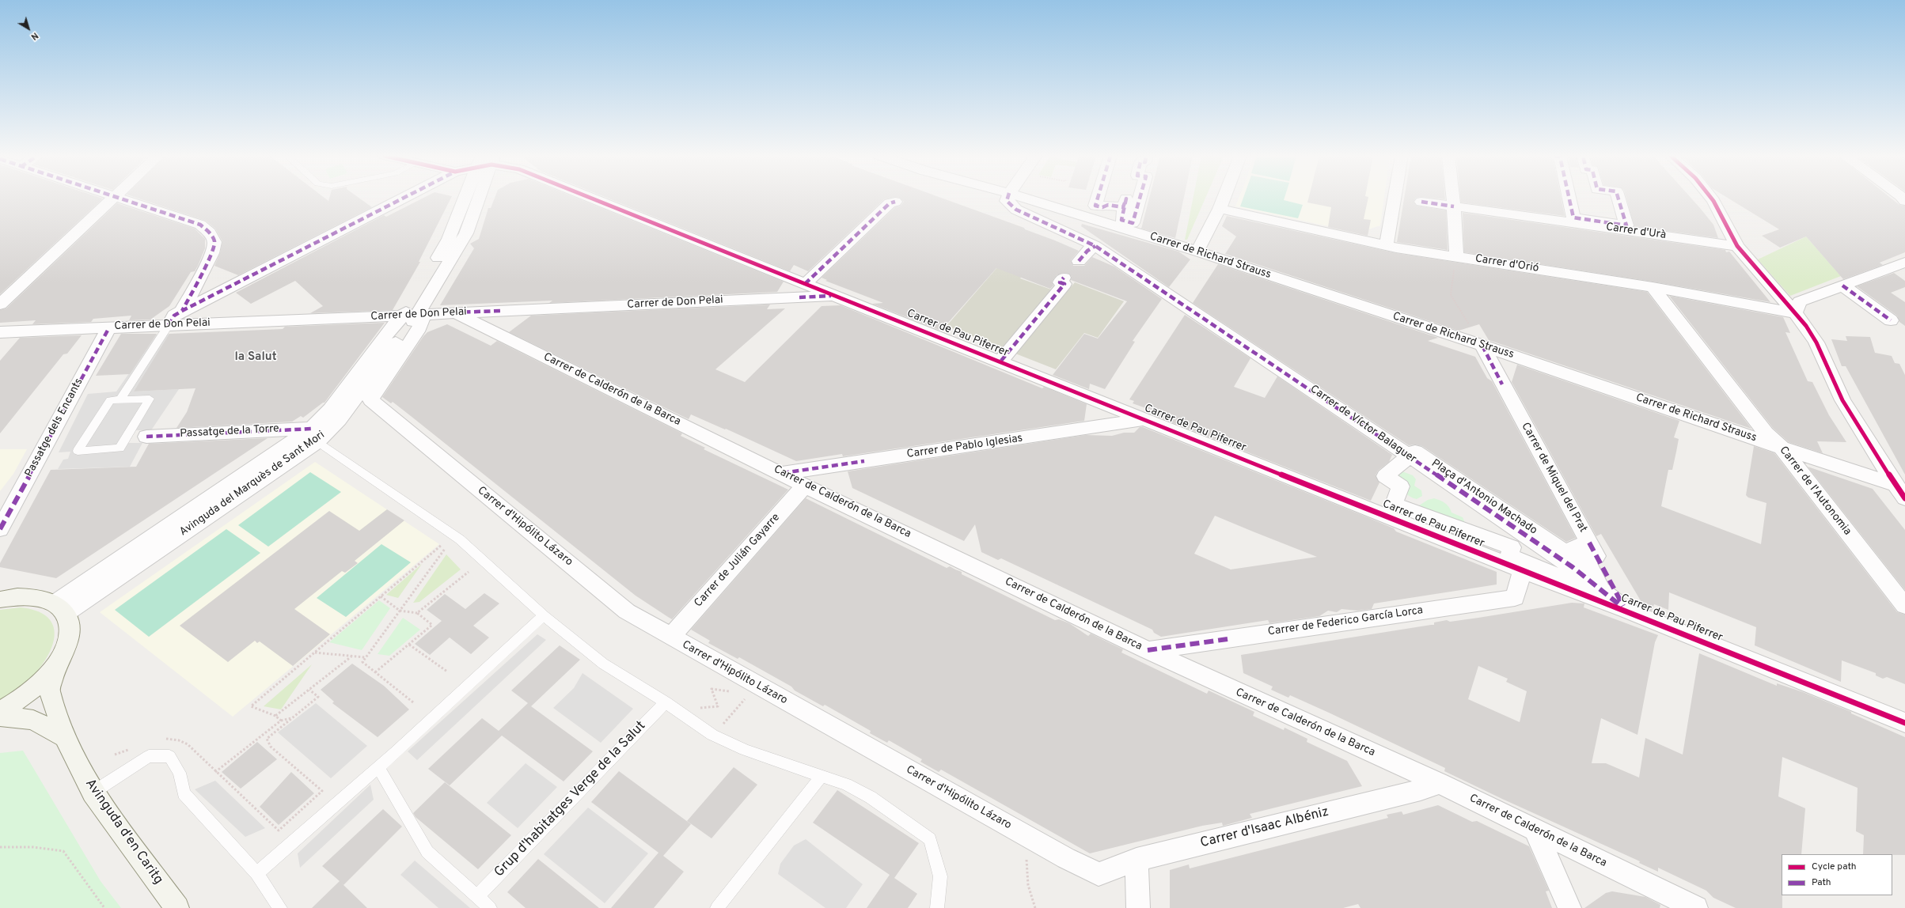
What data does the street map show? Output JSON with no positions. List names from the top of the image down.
{
  "streets": {
    "street": [
      "Carrer d'Urà",
      "Carrer de Richard Strauss",
      "Carrer d'Orió",
      "Carrer de Don Pelai",
      "Carrer de Pau Piferrer",
      "Carrer de Calderón de la Barca",
      "Carrer de Víctor Balaguer",
      "Passatge dels Encants",
      "Passatge de la Torre",
      "Carrer de Pablo Iglesias",
      "Carrer de Miquel del Prat",
      "Avinguda del Marquès de Sant Mori",
      "Carrer de l'Autonomia",
      "Plaça d'Antonio Machado",
      "Carrer d'Hipólito Lázaro",
      "Carrer de Julián Gayarre",
      "Carrer de Federico García Lorca",
      "Carrer d'Isaac Albéniz",
      "Avinguda d'en Caritg"
    ],
    "lane": ["Grup d'habitatges Verge de la Salut"]
  },
  "crossings": [
    ["Carrer de Richard Strauss", "Carrer de Miquel del Prat"],
    ["Carrer de Richard Strauss", "Carrer de l'Autonomia"],
    ["Carrer d'Orió", "Carrer de l'Autonomia"],
    ["Carrer de Don Pelai", "Carrer de Pau Piferrer"],
    ["Carrer de Don Pelai", "Carrer de Calderón de la Barca"],
    ["Carrer de Don Pelai", "Passatge dels Encants"],
    ["Carrer de Don Pelai", "Avinguda del Marquès de Sant Mori"],
    ["Carrer de Pau Piferrer", "Carrer de Pablo Iglesias"],
    ["Carrer de Pau Piferrer", "Carrer de Miquel del Prat"],
    ["Carrer de Pau Piferrer", "Carrer de Federico García Lorca"],
    ["Carrer de Calderón de la Barca", "Carrer de Pablo Iglesias"],
    ["Carrer de Calderón de la Barca", "Carrer de Julián Gayarre"],
    ["Carrer de Calderón de la Barca", "Carrer de Federico García Lorca"],
    ["Carrer de Calderón de la Barca", "Carrer d'Isaac Albéniz"],
    ["Carrer de Víctor Balaguer", "Plaça d'Antonio Machado"],
    ["Passatge de la Torre", "Avinguda del Marquès de Sant Mori"],
    ["Avinguda del Marquès de Sant Mori", "Carrer d'Hipólito Lázaro"],
    ["Carrer d'Hipólito Lázaro", "Carrer de Julián Gayarre"],
    ["Carrer d'Hipólito Lázaro", "Carrer d'Isaac Albéniz"]
  ],
  "districts": ["la Salut"],
  "legend": ["Cycle path", "Path"],
  "north": "bottom right"
}
